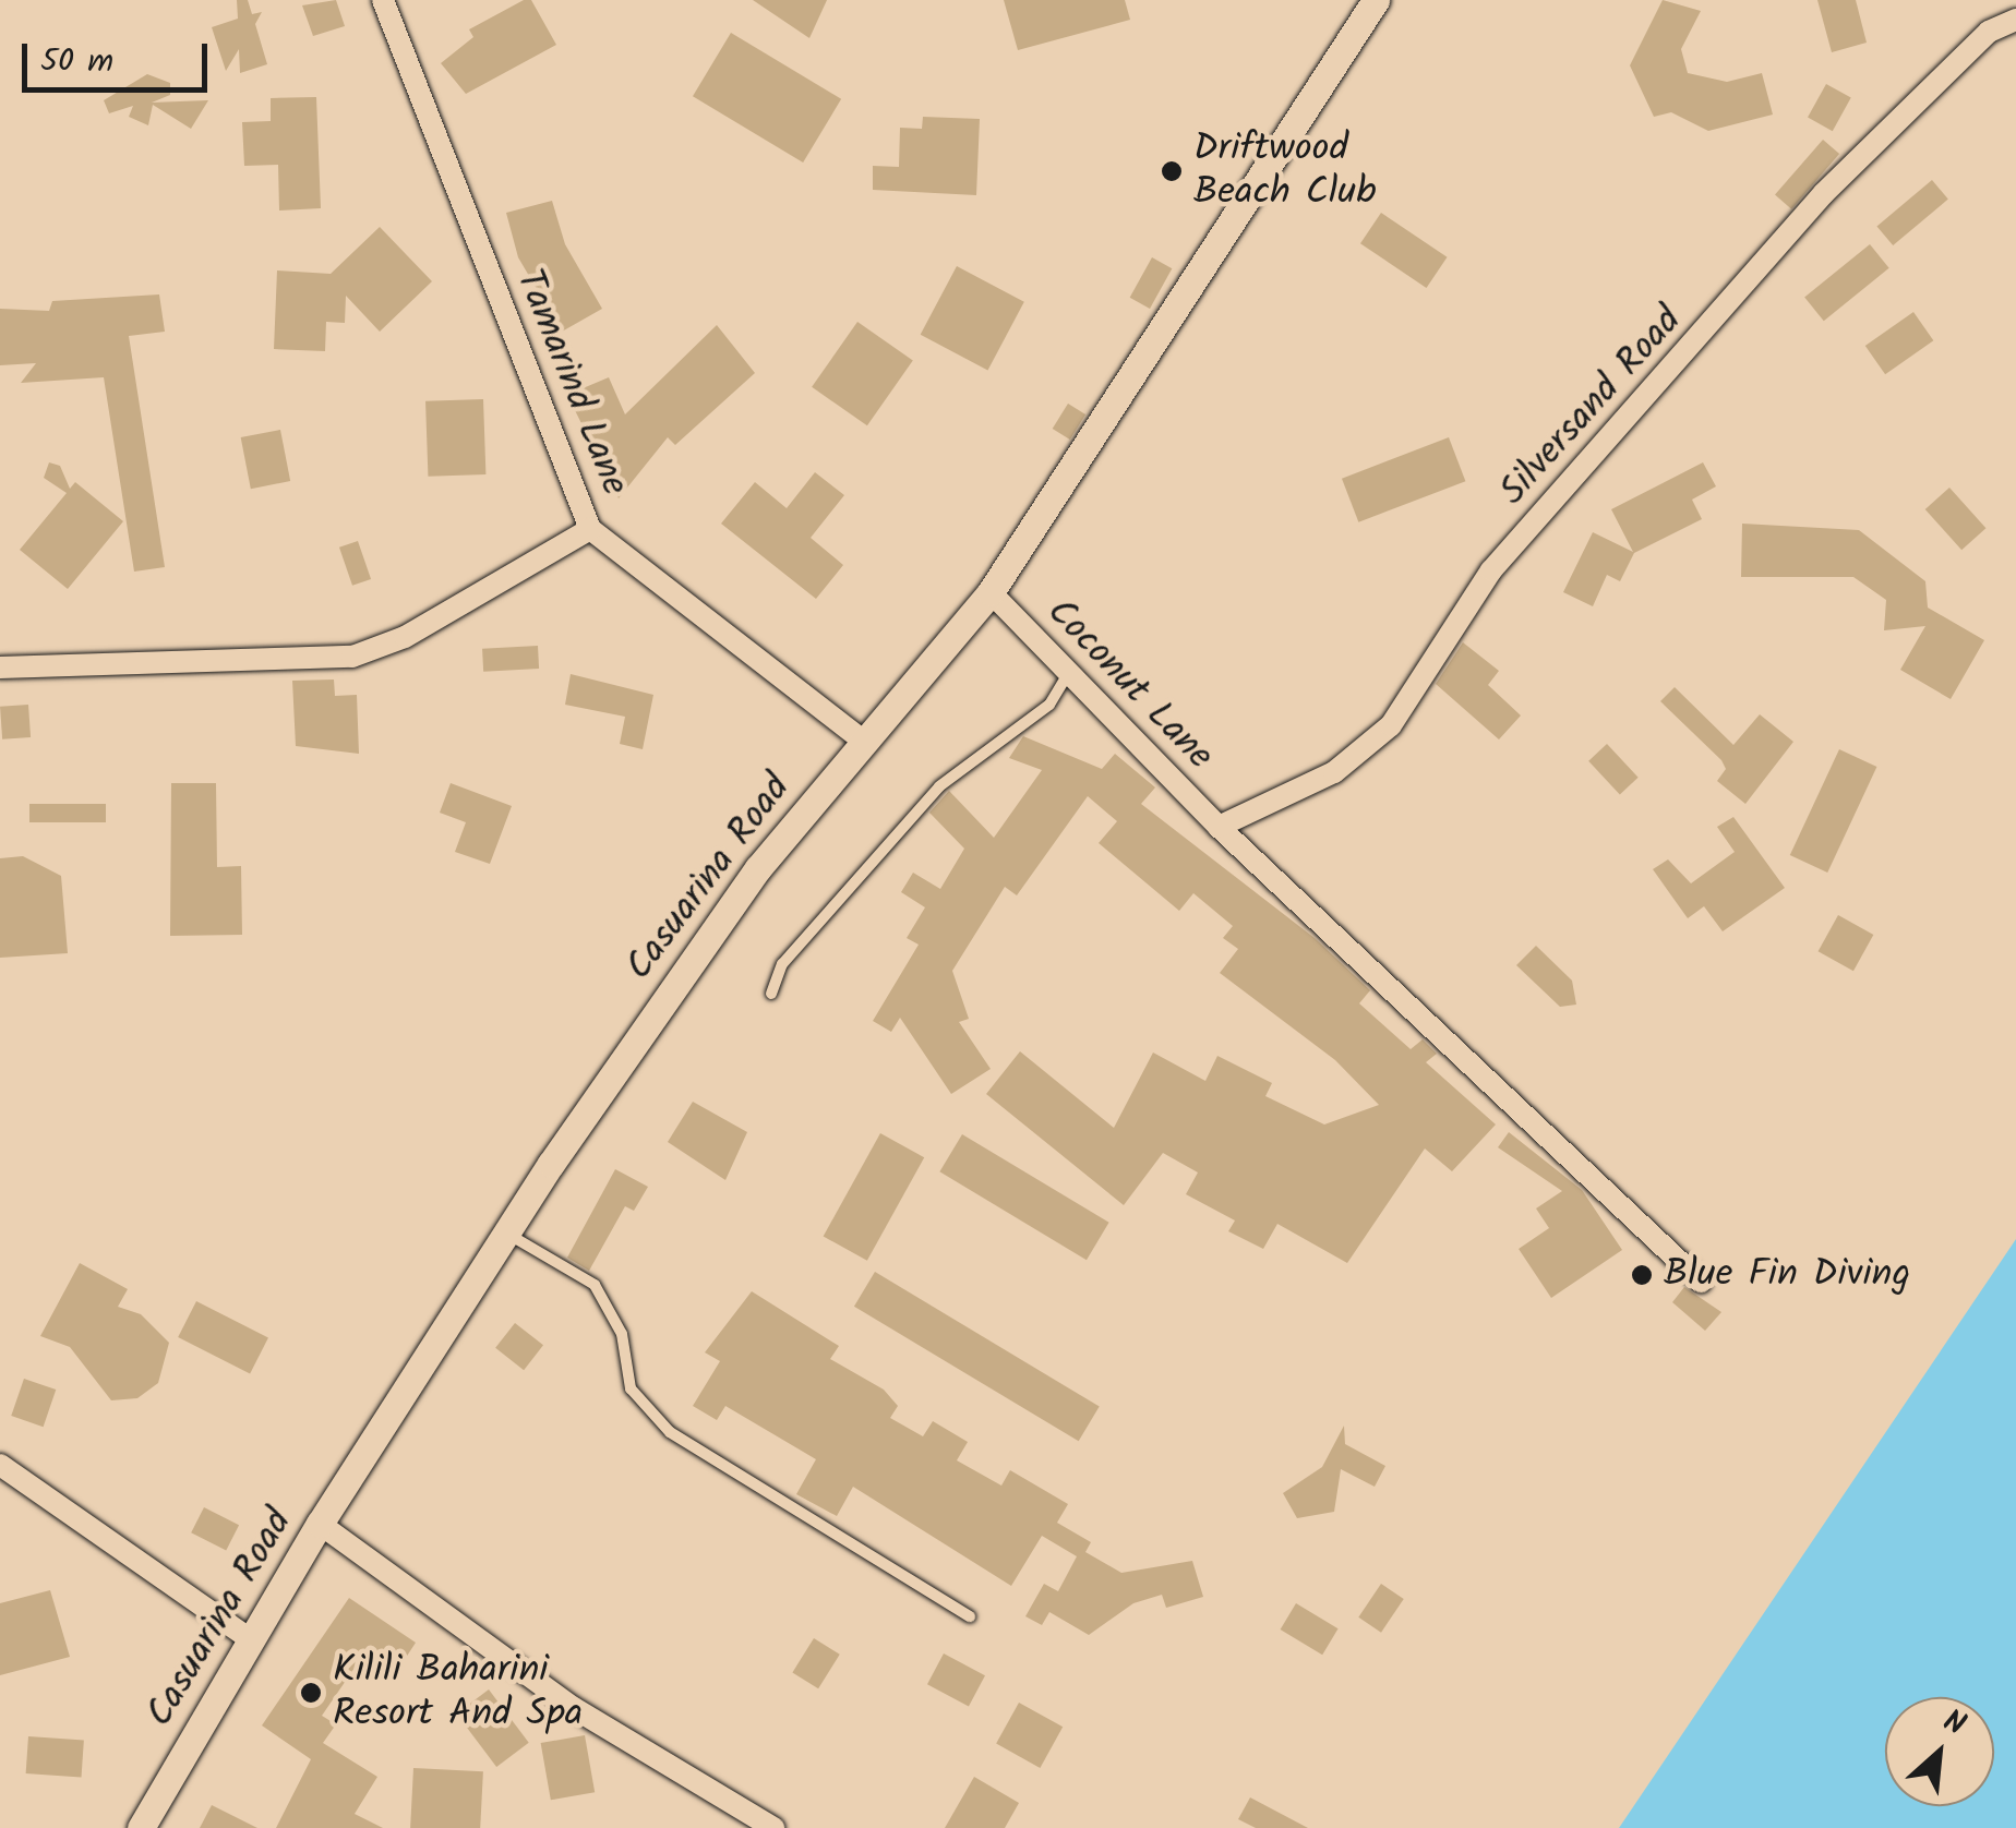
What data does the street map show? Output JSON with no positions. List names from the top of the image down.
{
  "streets": {
    "street": [
      "Tamarind Lane",
      "Silversand Road",
      "Coconut Lane",
      "Casuarina Road"
    ]
  },
  "crossings": [
    ["Tamarind Lane", "Casuarina Road"],
    ["Silversand Road", "Coconut Lane"],
    ["Coconut Lane", "Casuarina Road"]
  ],
  "places": ["Driftwood Beach Club", "Blue Fin Diving", "Kilili Baharini Resort And Spa"],
  "scale_bar": "50 m",
  "north": "top right"
}
